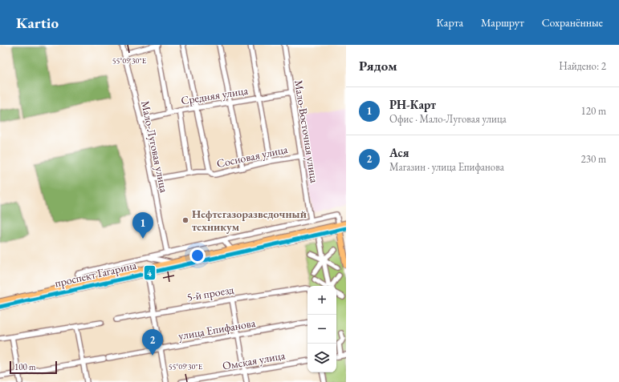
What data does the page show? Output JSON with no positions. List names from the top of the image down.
{
  "streets": {
    "main road": ["проспект Гагарина"],
    "street": [
      "Средняя улица",
      "Мало-Восточная улица",
      "Мало-Луговая улица",
      "Сосновая улица",
      "5-й проезд",
      "улица Епифанова",
      "Омская улица"
    ]
  },
  "crossings": [
    ["Средняя улица", "Мало-Восточная улица"],
    ["Средняя улица", "Мало-Луговая улица"],
    ["Мало-Восточная улица", "Сосновая улица"],
    ["Мало-Луговая улица", "Сосновая улица"]
  ],
  "places": ["Нефтегазоразведочный техникум"],
  "lines": ["transit line 4"],
  "scale_bar": "100 m",
  "page": {
    "header": "Kartio",
    "nav": ["Карта", "Маршрут", "Сохранённые"],
    "heading": ["Рядом", "Найдено: 2"],
    "list": [
      {
        "mark": "1",
        "name": "РН-Карт",
        "note": "Офис · Мало-Луговая улица",
        "value": "120 m"
      },
      {
        "mark": "2",
        "name": "Ася",
        "note": "Магазин · улица Епифанова",
        "value": "230 m"
      }
    ],
    "pins": ["1", "2"],
    "map_buttons": ["+", "−"],
    "scale": "100 m"
  },
  "coordinates": ["55°09'30\"E"]
}
